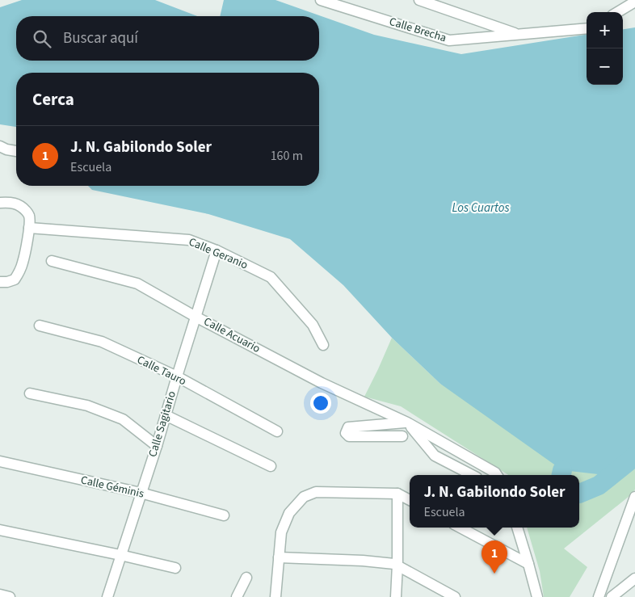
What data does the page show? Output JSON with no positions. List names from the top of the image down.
{
  "streets": {
    "street": [
      "Calle Brecha",
      "Calle Geranio",
      "Calle Acuario",
      "Calle Tauro",
      "Calle Sagitario",
      "Calle Géminis"
    ]
  },
  "crossings": [
    ["Calle Geranio", "Calle Sagitario"],
    ["Calle Acuario", "Calle Sagitario"],
    ["Calle Tauro", "Calle Sagitario"],
    ["Calle Sagitario", "Calle Géminis"]
  ],
  "water": ["Los Cuartos"],
  "page": {
    "map_buttons": ["+", "−"],
    "search": "Buscar aquí",
    "heading": "Cerca",
    "list": [
      {
        "mark": "1",
        "name": "J. N. Gabilondo Soler",
        "note": "Escuela",
        "value": "160 m"
      }
    ],
    "popup": ["J. N. Gabilondo Soler", "Escuela"],
    "pins": "1"
  }
}
